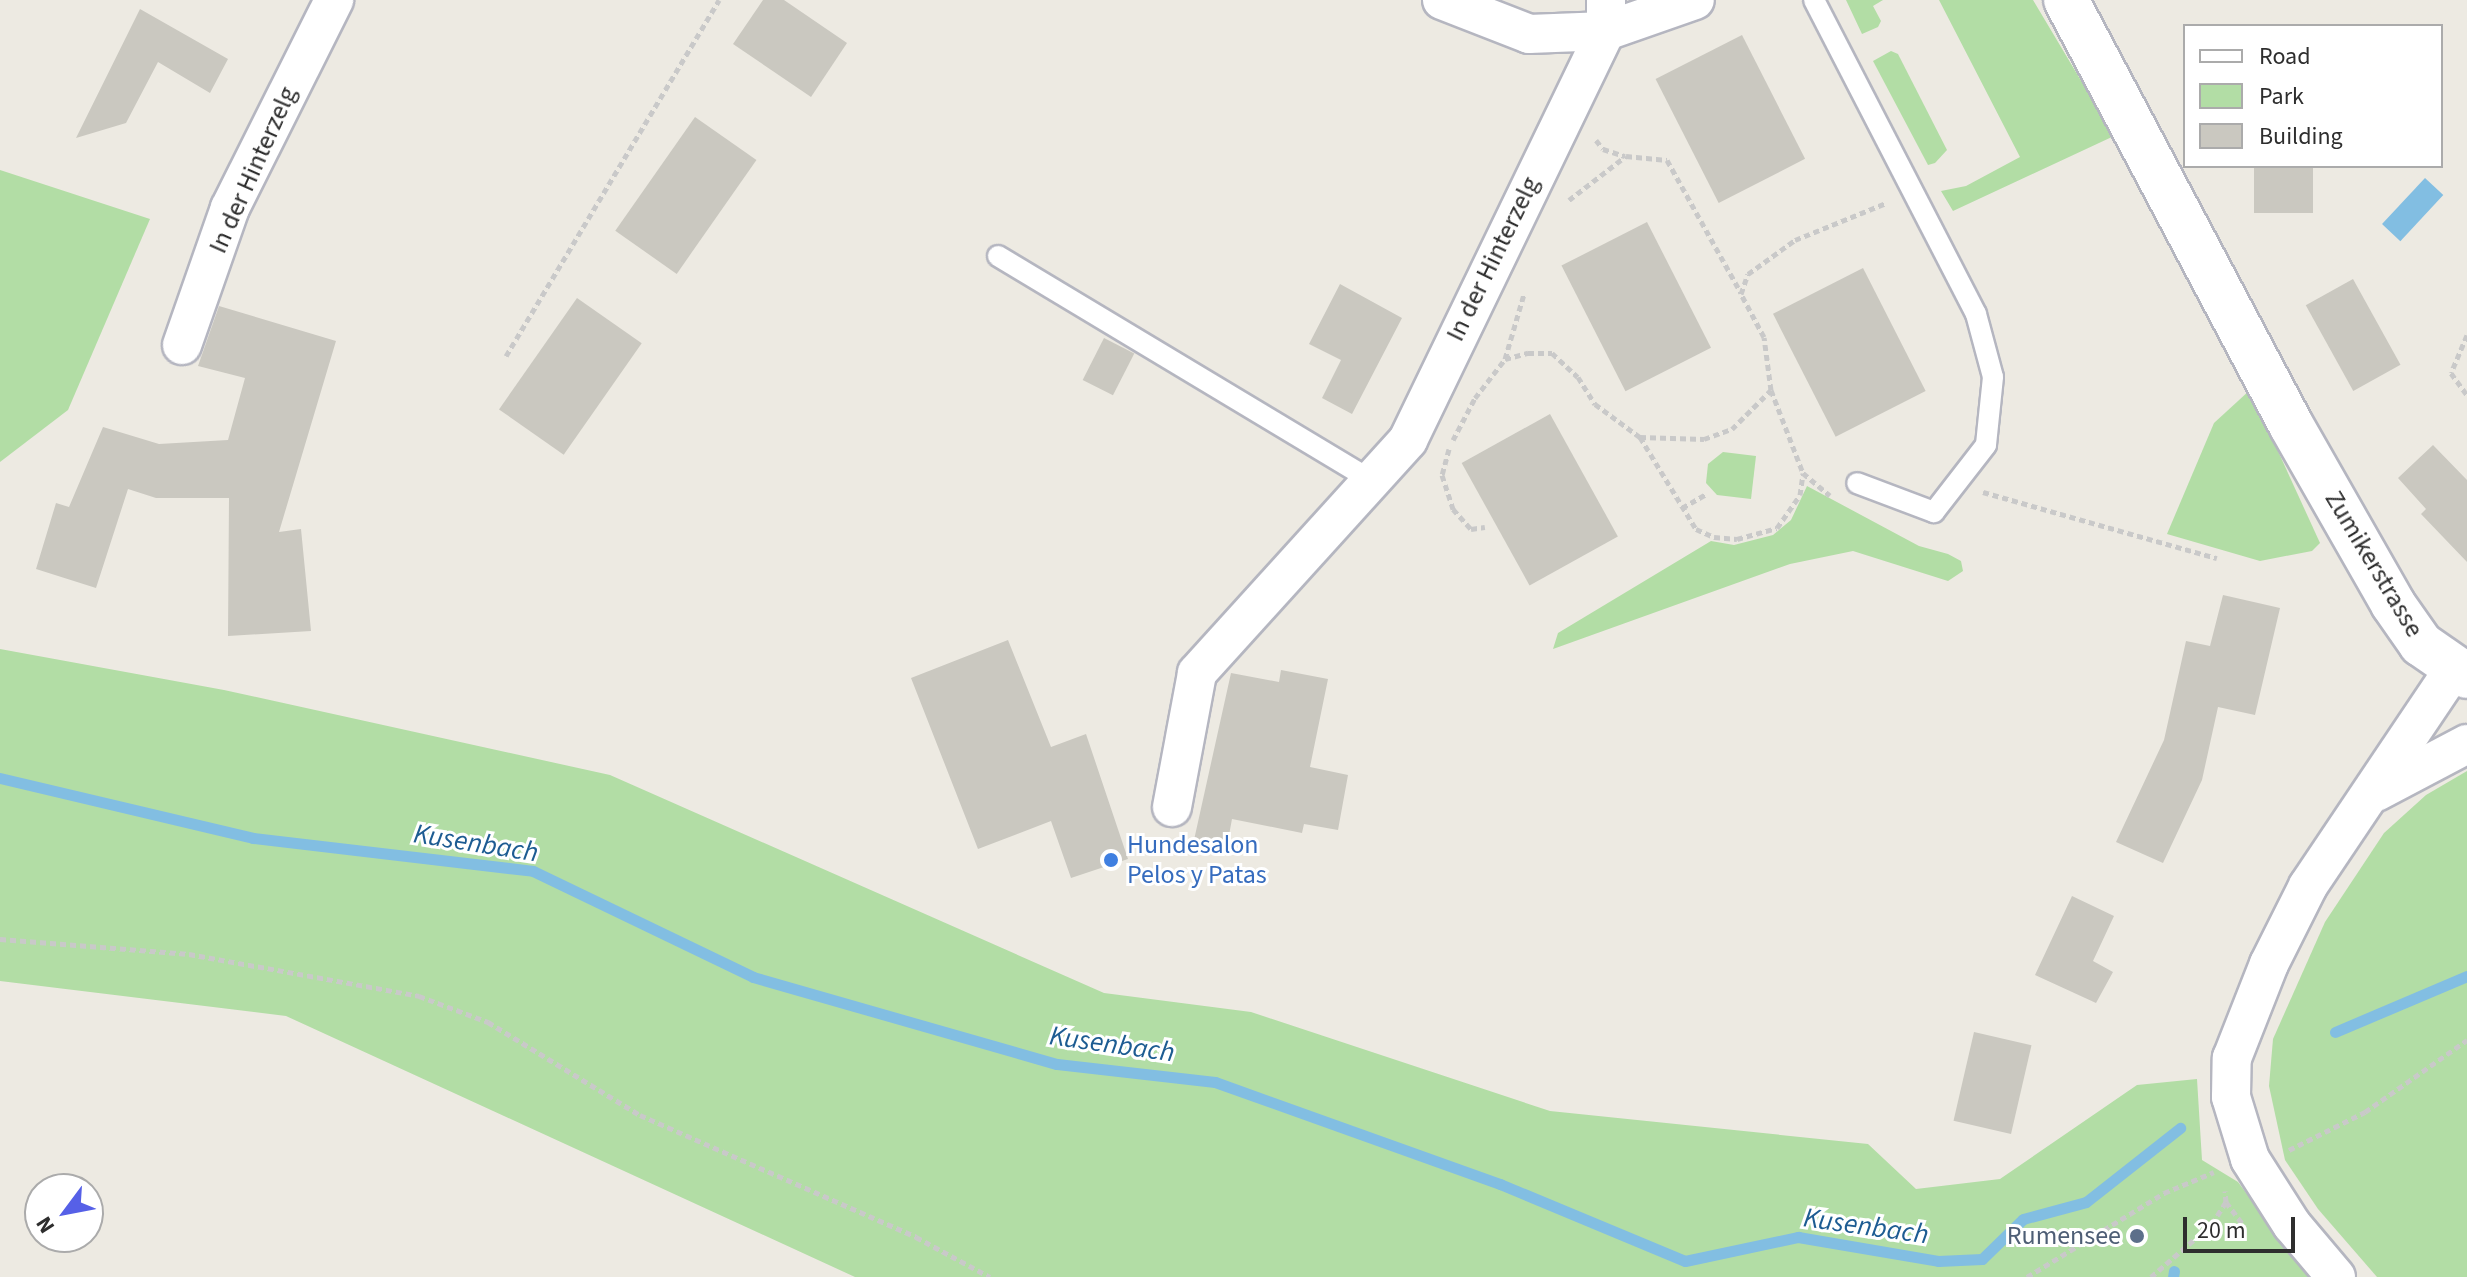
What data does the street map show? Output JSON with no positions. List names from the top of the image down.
{
  "streets": {
    "main road": ["Zumikerstrasse"],
    "street": ["In der Hinterzelg"]
  },
  "water": ["Kusenbach"],
  "places": ["Hundesalon Pelos y Patas", "Rumensee"],
  "legend": ["Road", "Park", "Building"],
  "scale_bar": "20 m",
  "north": "bottom left"
}
